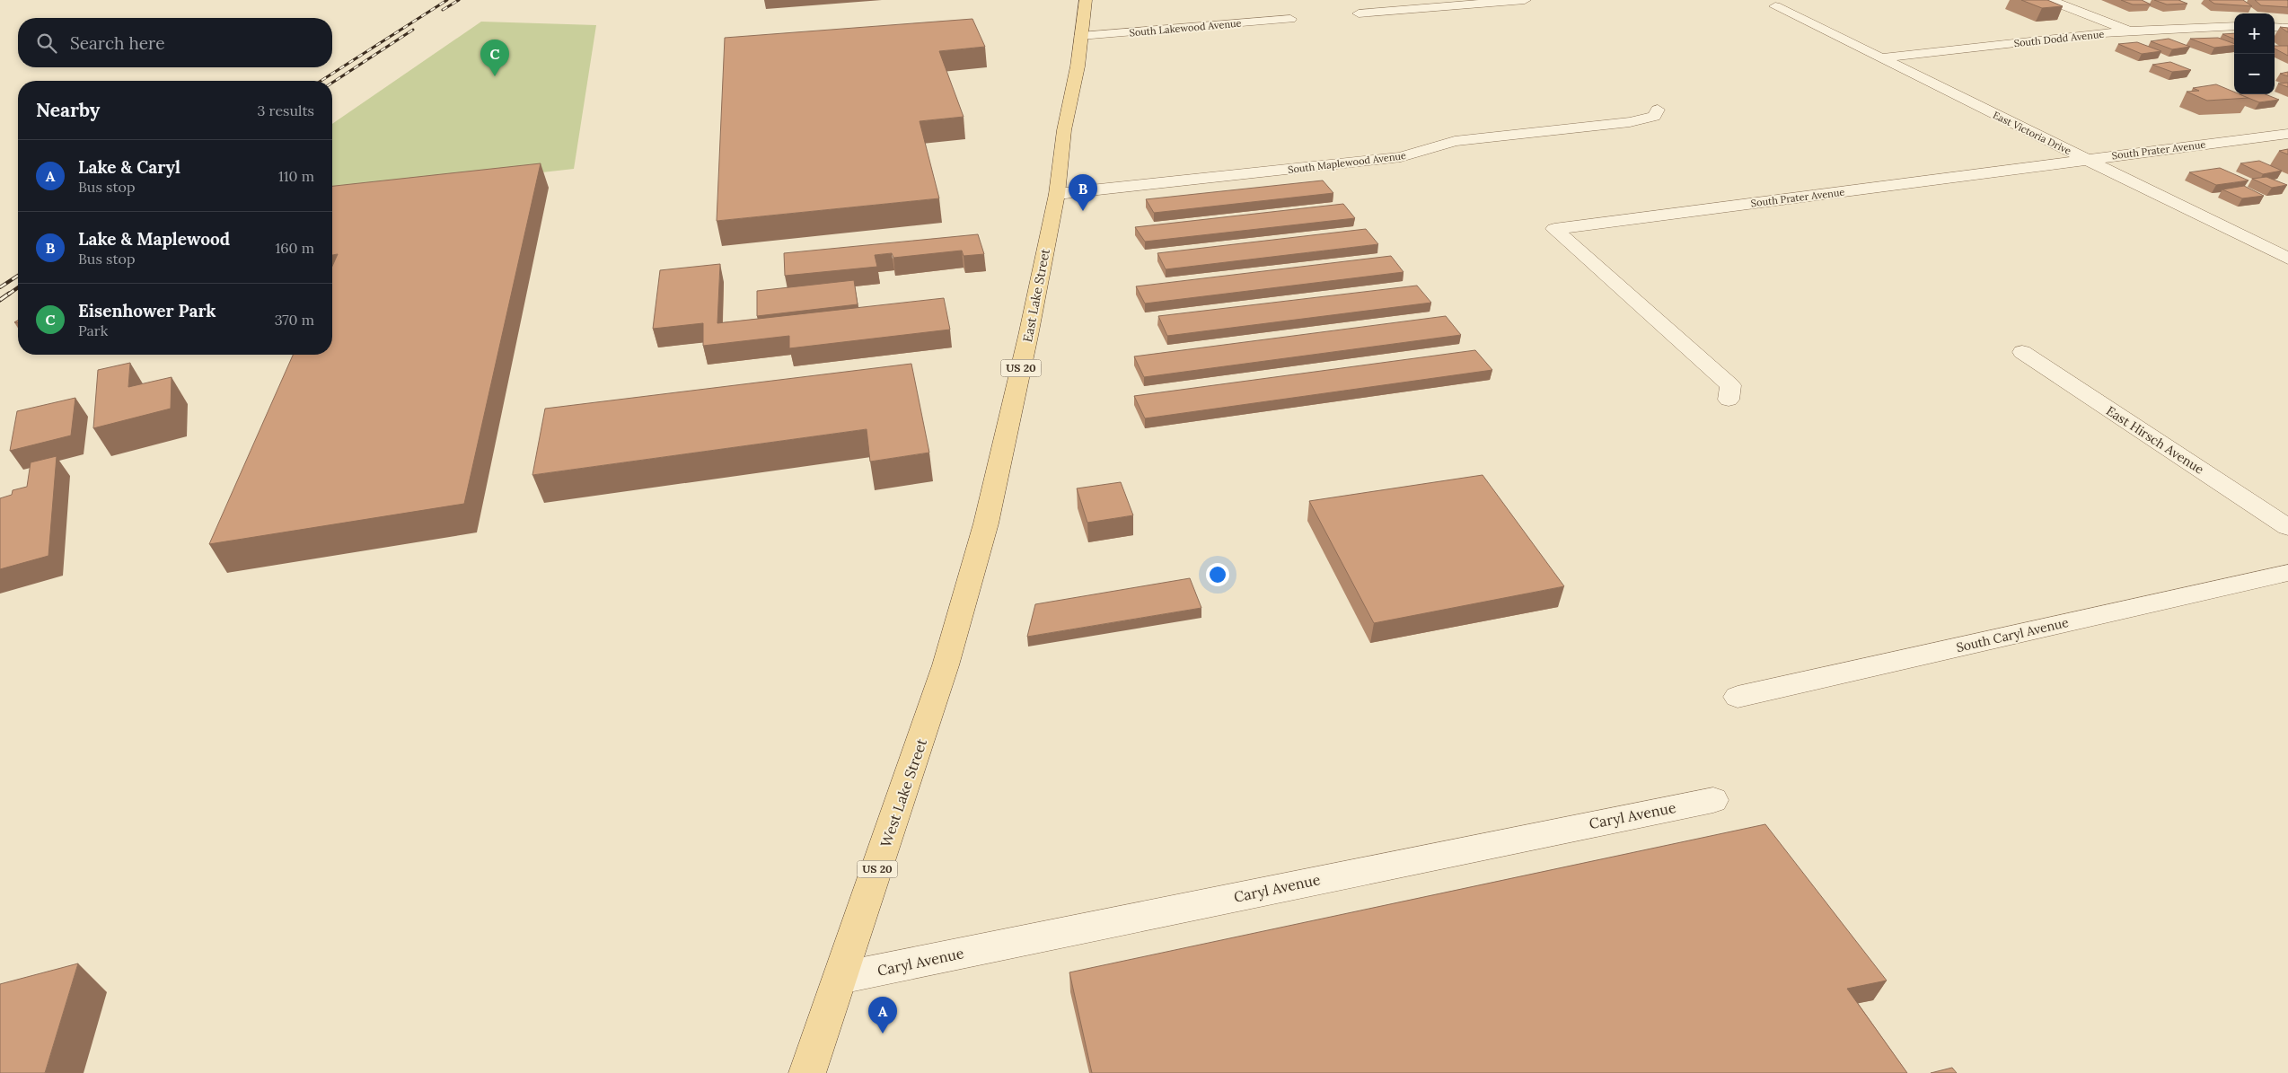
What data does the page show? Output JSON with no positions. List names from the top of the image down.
{
  "streets": {
    "main road": ["East Lake Street", "US 20", "West Lake Street"],
    "street": [
      "South Lakewood Avenue",
      "South Dodd Avenue",
      "East Victoria Drive",
      "South Prater Avenue",
      "South Maplewood Avenue",
      "East Hirsch Avenue",
      "South Caryl Avenue",
      "Caryl Avenue"
    ]
  },
  "crossings": [
    ["South Lakewood Avenue", "East Lake Street"],
    ["South Dodd Avenue", "East Victoria Drive"],
    ["East Victoria Drive", "South Prater Avenue"],
    ["South Maplewood Avenue", "East Lake Street"],
    ["East Lake Street", "West Lake Street"],
    ["West Lake Street", "Caryl Avenue"]
  ],
  "page": {
    "map_buttons": ["+", "−"],
    "search": "Search here",
    "pins": ["C", "B", "A"],
    "heading": ["Nearby", "3 results"],
    "list": [
      {
        "mark": "A",
        "name": "Lake & Caryl",
        "note": "Bus stop",
        "value": "110 m"
      },
      {
        "mark": "B",
        "name": "Lake & Maplewood",
        "note": "Bus stop",
        "value": "160 m"
      },
      {
        "mark": "C",
        "name": "Eisenhower Park",
        "note": "Park",
        "value": "370 m"
      }
    ]
  }
}
